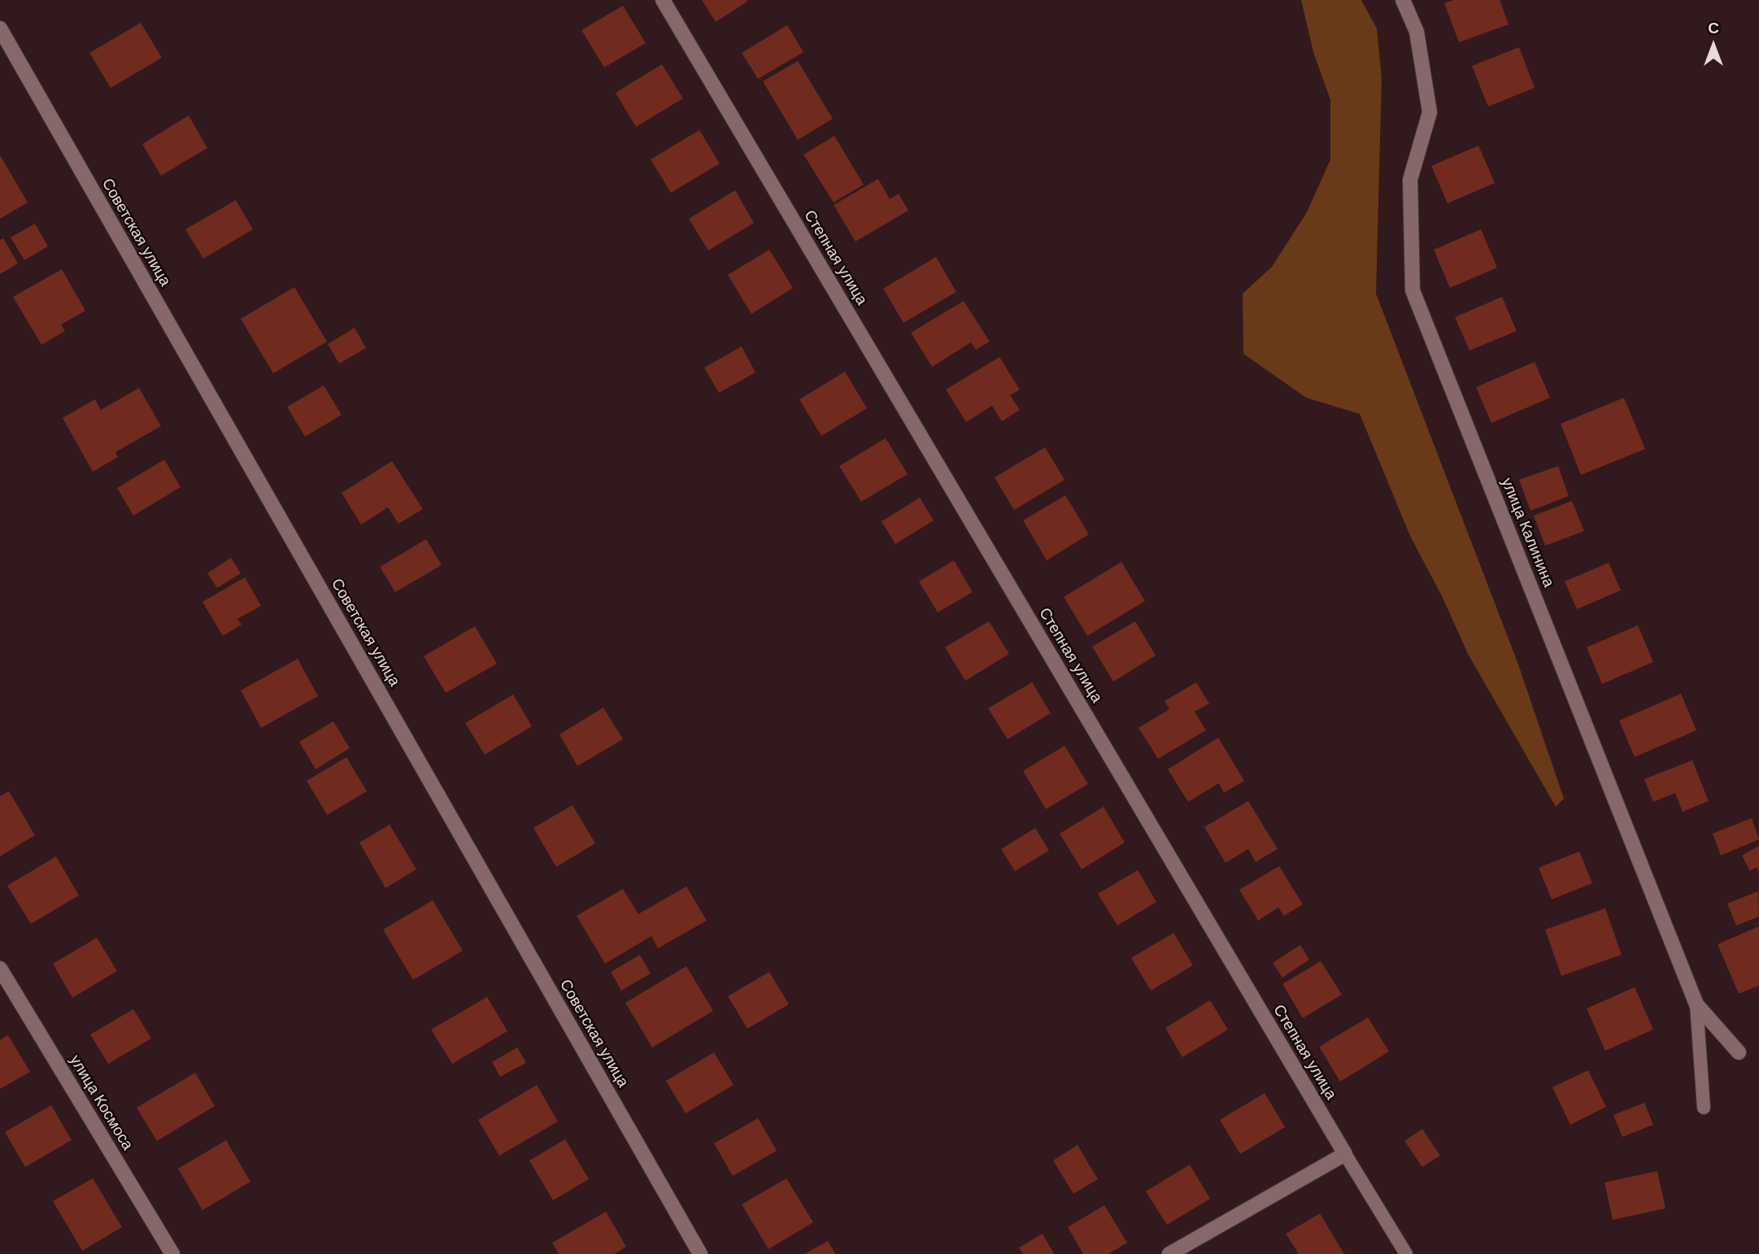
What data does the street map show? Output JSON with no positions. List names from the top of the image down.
{
  "streets": {
    "street": [
      "Советская улица",
      "Степная улица",
      "улица Калинина",
      "улица Космоса"
    ]
  },
  "north": "top"
}
